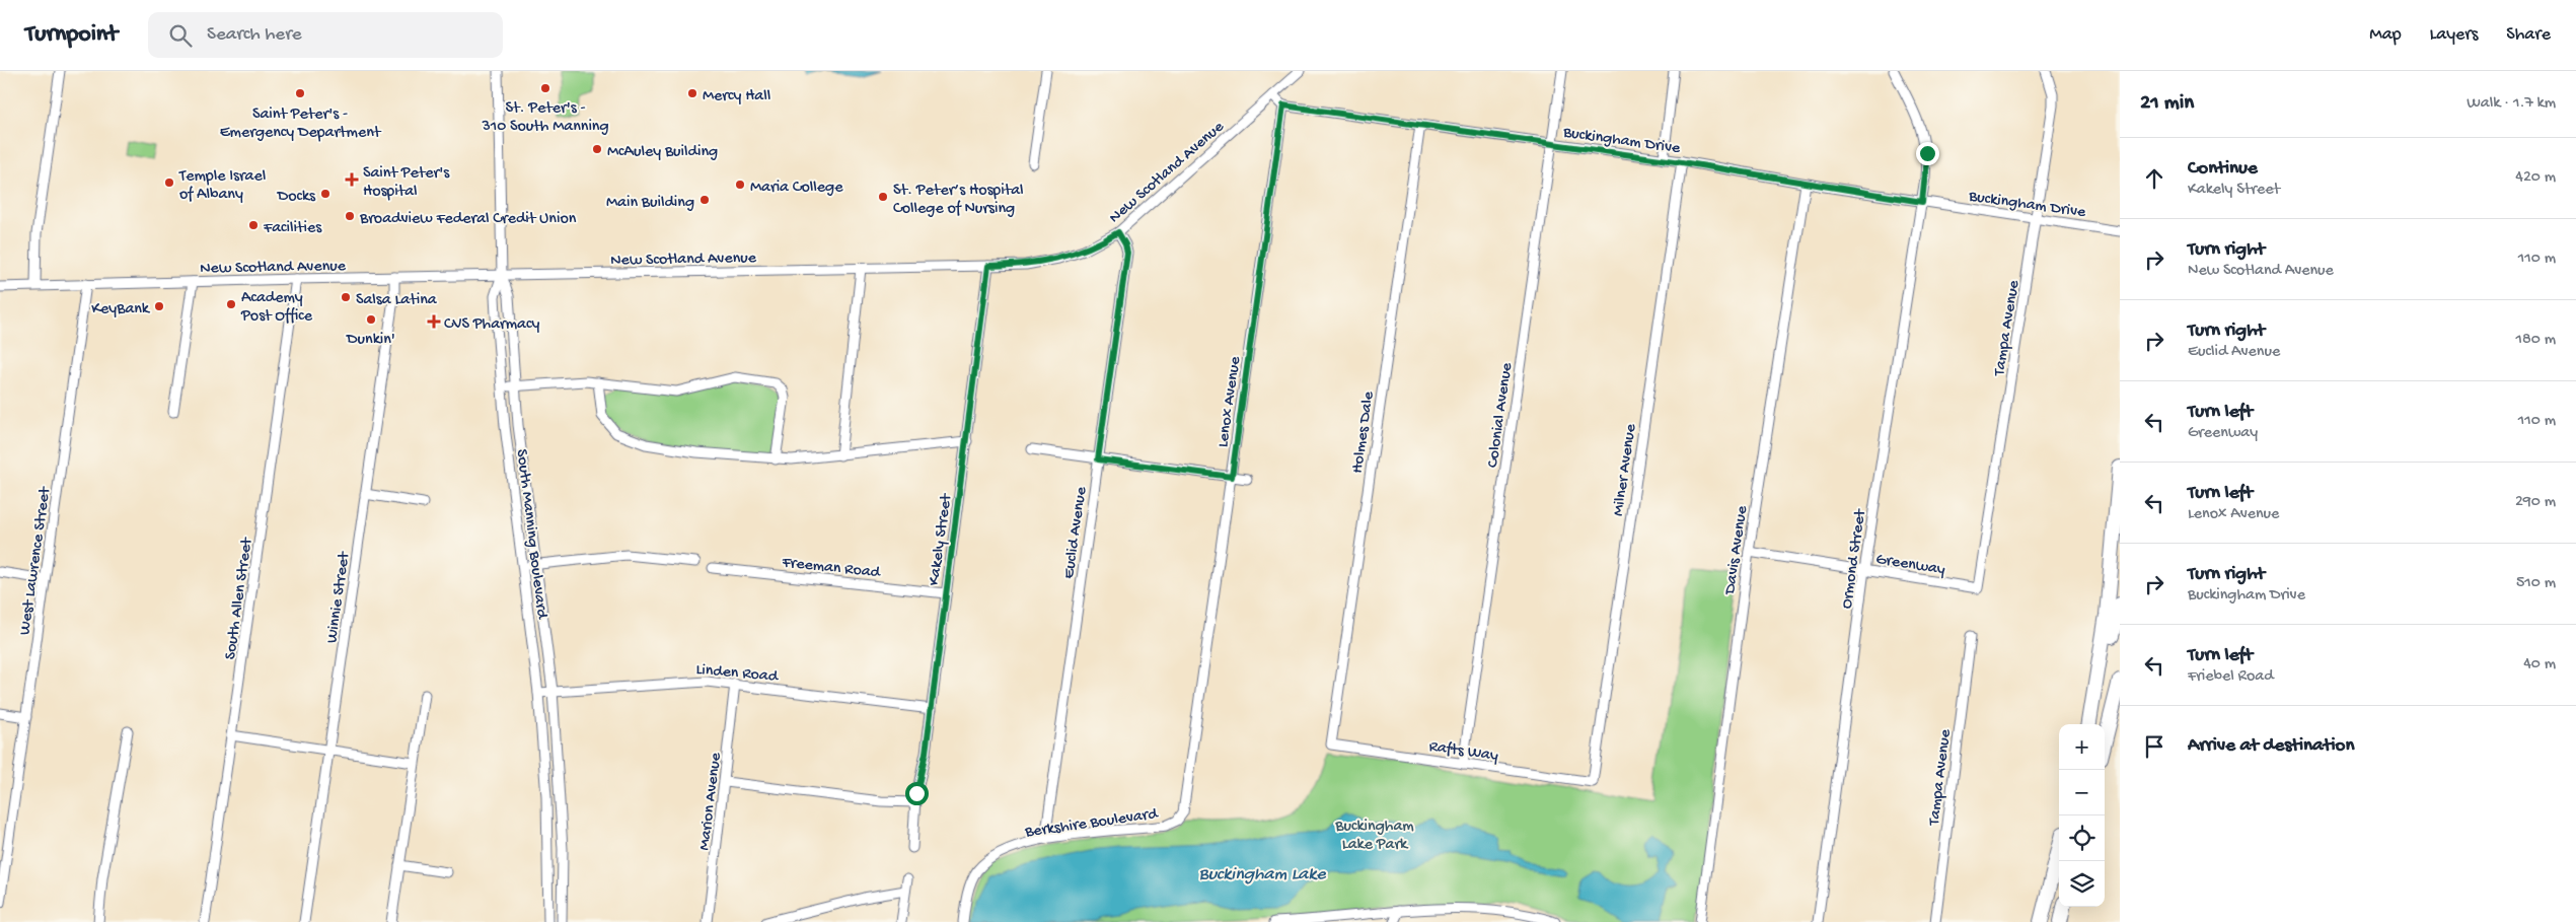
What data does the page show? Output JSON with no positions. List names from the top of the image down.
{
  "streets": {
    "street": [
      "Buckingham Drive",
      "New Scotland Avenue",
      "Tampa Avenue",
      "Lenox Avenue",
      "Colonial Avenue",
      "Holmes Dale",
      "Milner Avenue",
      "Euclid Avenue",
      "South Manning Boulevard",
      "Kakely Street",
      "Davis Avenue",
      "Ormond Street",
      "West Lawrence Street",
      "Greenway",
      "Freeman Road",
      "Winnie Street",
      "South Allen Street",
      "Linden Road",
      "Rafts Way",
      "Marion Avenue",
      "Berkshire Boulevard"
    ]
  },
  "crossings": [
    ["Buckingham Drive", "Tampa Avenue"],
    ["Buckingham Drive", "Lenox Avenue"],
    ["Buckingham Drive", "Colonial Avenue"],
    ["Buckingham Drive", "Holmes Dale"],
    ["Buckingham Drive", "Milner Avenue"],
    ["Buckingham Drive", "Davis Avenue"],
    ["Buckingham Drive", "Ormond Street"],
    ["New Scotland Avenue", "Euclid Avenue"],
    ["New Scotland Avenue", "South Manning Boulevard"],
    ["New Scotland Avenue", "Kakely Street"],
    ["New Scotland Avenue", "West Lawrence Street"],
    ["New Scotland Avenue", "Winnie Street"],
    ["New Scotland Avenue", "South Allen Street"],
    ["Tampa Avenue", "Greenway"],
    ["Lenox Avenue", "Berkshire Boulevard"],
    ["Colonial Avenue", "Rafts Way"],
    ["Holmes Dale", "Rafts Way"],
    ["Milner Avenue", "Rafts Way"],
    ["Euclid Avenue", "Berkshire Boulevard"],
    ["South Manning Boulevard", "Linden Road"],
    ["Kakely Street", "Freeman Road"],
    ["Kakely Street", "Linden Road"],
    ["Davis Avenue", "Greenway"],
    ["Ormond Street", "Greenway"],
    ["Linden Road", "Marion Avenue"]
  ],
  "water": ["Buckingham Lake"],
  "parks": ["Buckingham Lake Park"],
  "places": {
    "other": [
      "St. Peter's - 310 South Manning",
      "Saint Peter's - Emergency Department",
      "Mercy Hall",
      "McAuley Building",
      "Temple Israel of Albany",
      "Maria College",
      "Docks",
      "St. Peter’s Hospital College of Nursing",
      "Main Building",
      "Broadview Federal Credit Union",
      "Facilities",
      "Salsa Latina",
      "Academy Post Office",
      "KeyBank",
      "Dunkin'"
    ],
    "health": ["Saint Peter's Hospital", "CVS Pharmacy"]
  },
  "page": {
    "header": "Turnpoint",
    "search": "Search here",
    "nav": ["Map", "Layers", "Share"],
    "heading": ["21 min", "Walk · 1.7 km"],
    "list": [
      ["Continue", "Kakely Street", "420 m"],
      ["Turn right", "New Scotland Avenue", "110 m"],
      ["Turn right", "Euclid Avenue", "180 m"],
      ["Turn left", "Greenway", "110 m"],
      ["Turn left", "Lenox Avenue", "290 m"],
      ["Turn right", "Buckingham Drive", "510 m"],
      ["Turn left", "Friebel Road", "40 m"],
      "Arrive at destination"
    ],
    "map_buttons": ["+", "−"]
  }
}
